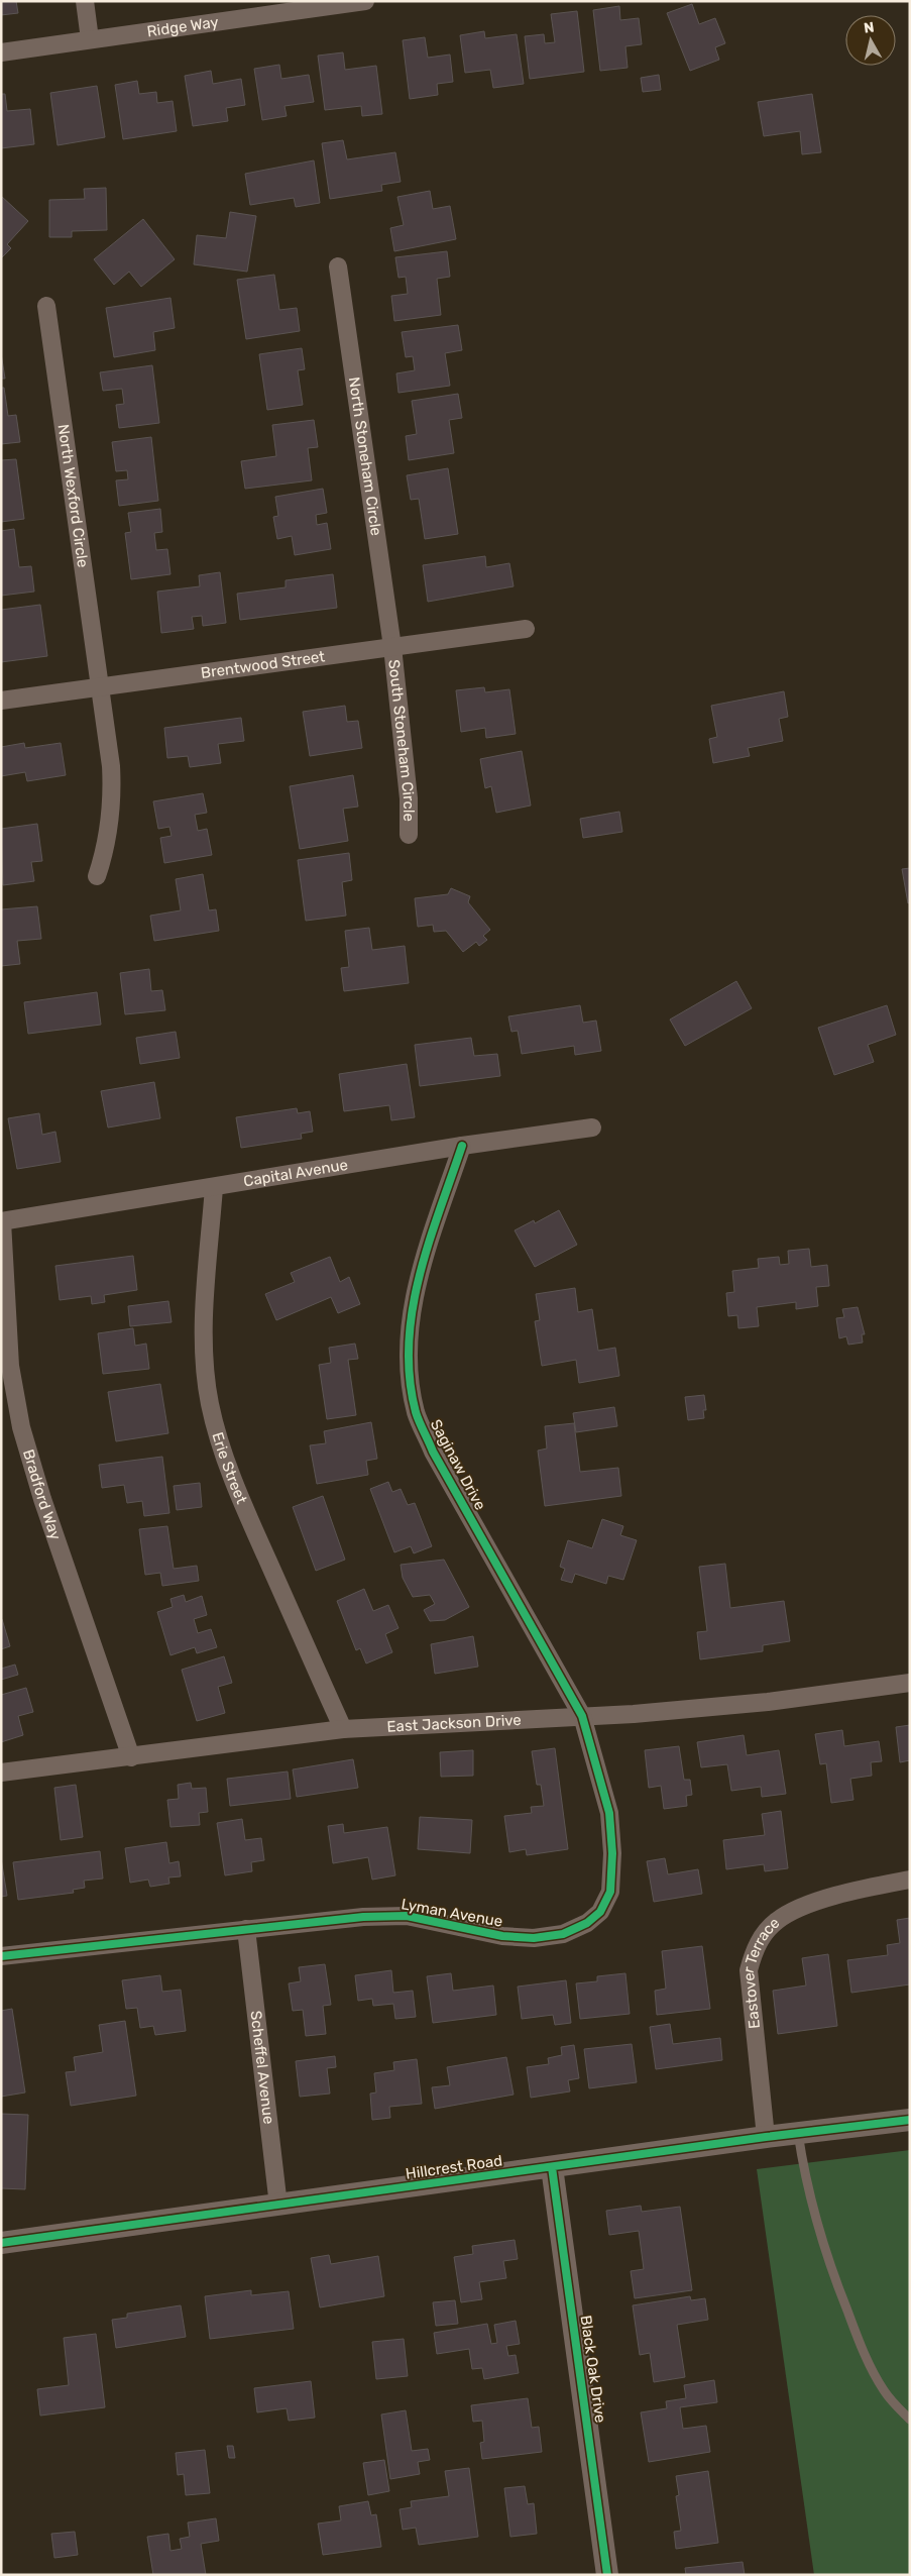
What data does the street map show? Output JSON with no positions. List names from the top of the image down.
{
  "streets": {
    "street": [
      "Ridge Way",
      "North Stoneham Circle",
      "North Wexford Circle",
      "Brentwood Street",
      "South Stoneham Circle",
      "Capital Avenue",
      "Saginaw Drive",
      "Erie Street",
      "Bradford Way",
      "East Jackson Drive",
      "Lyman Avenue",
      "Eastover Terrace",
      "Scheffel Avenue",
      "Hillcrest Road",
      "Black Oak Drive"
    ]
  },
  "crossings": [
    ["North Stoneham Circle", "Brentwood Street"],
    ["North Stoneham Circle", "South Stoneham Circle"],
    ["North Wexford Circle", "Brentwood Street"],
    ["Brentwood Street", "South Stoneham Circle"],
    ["Capital Avenue", "Saginaw Drive"],
    ["Capital Avenue", "Erie Street"],
    ["Capital Avenue", "Bradford Way"],
    ["Saginaw Drive", "East Jackson Drive"],
    ["Saginaw Drive", "Lyman Avenue"],
    ["Erie Street", "East Jackson Drive"],
    ["Bradford Way", "East Jackson Drive"],
    ["East Jackson Drive", "Lyman Avenue"],
    ["Lyman Avenue", "Scheffel Avenue"],
    ["Eastover Terrace", "Hillcrest Road"],
    ["Scheffel Avenue", "Hillcrest Road"],
    ["Hillcrest Road", "Black Oak Drive"]
  ],
  "north": "top"
}
